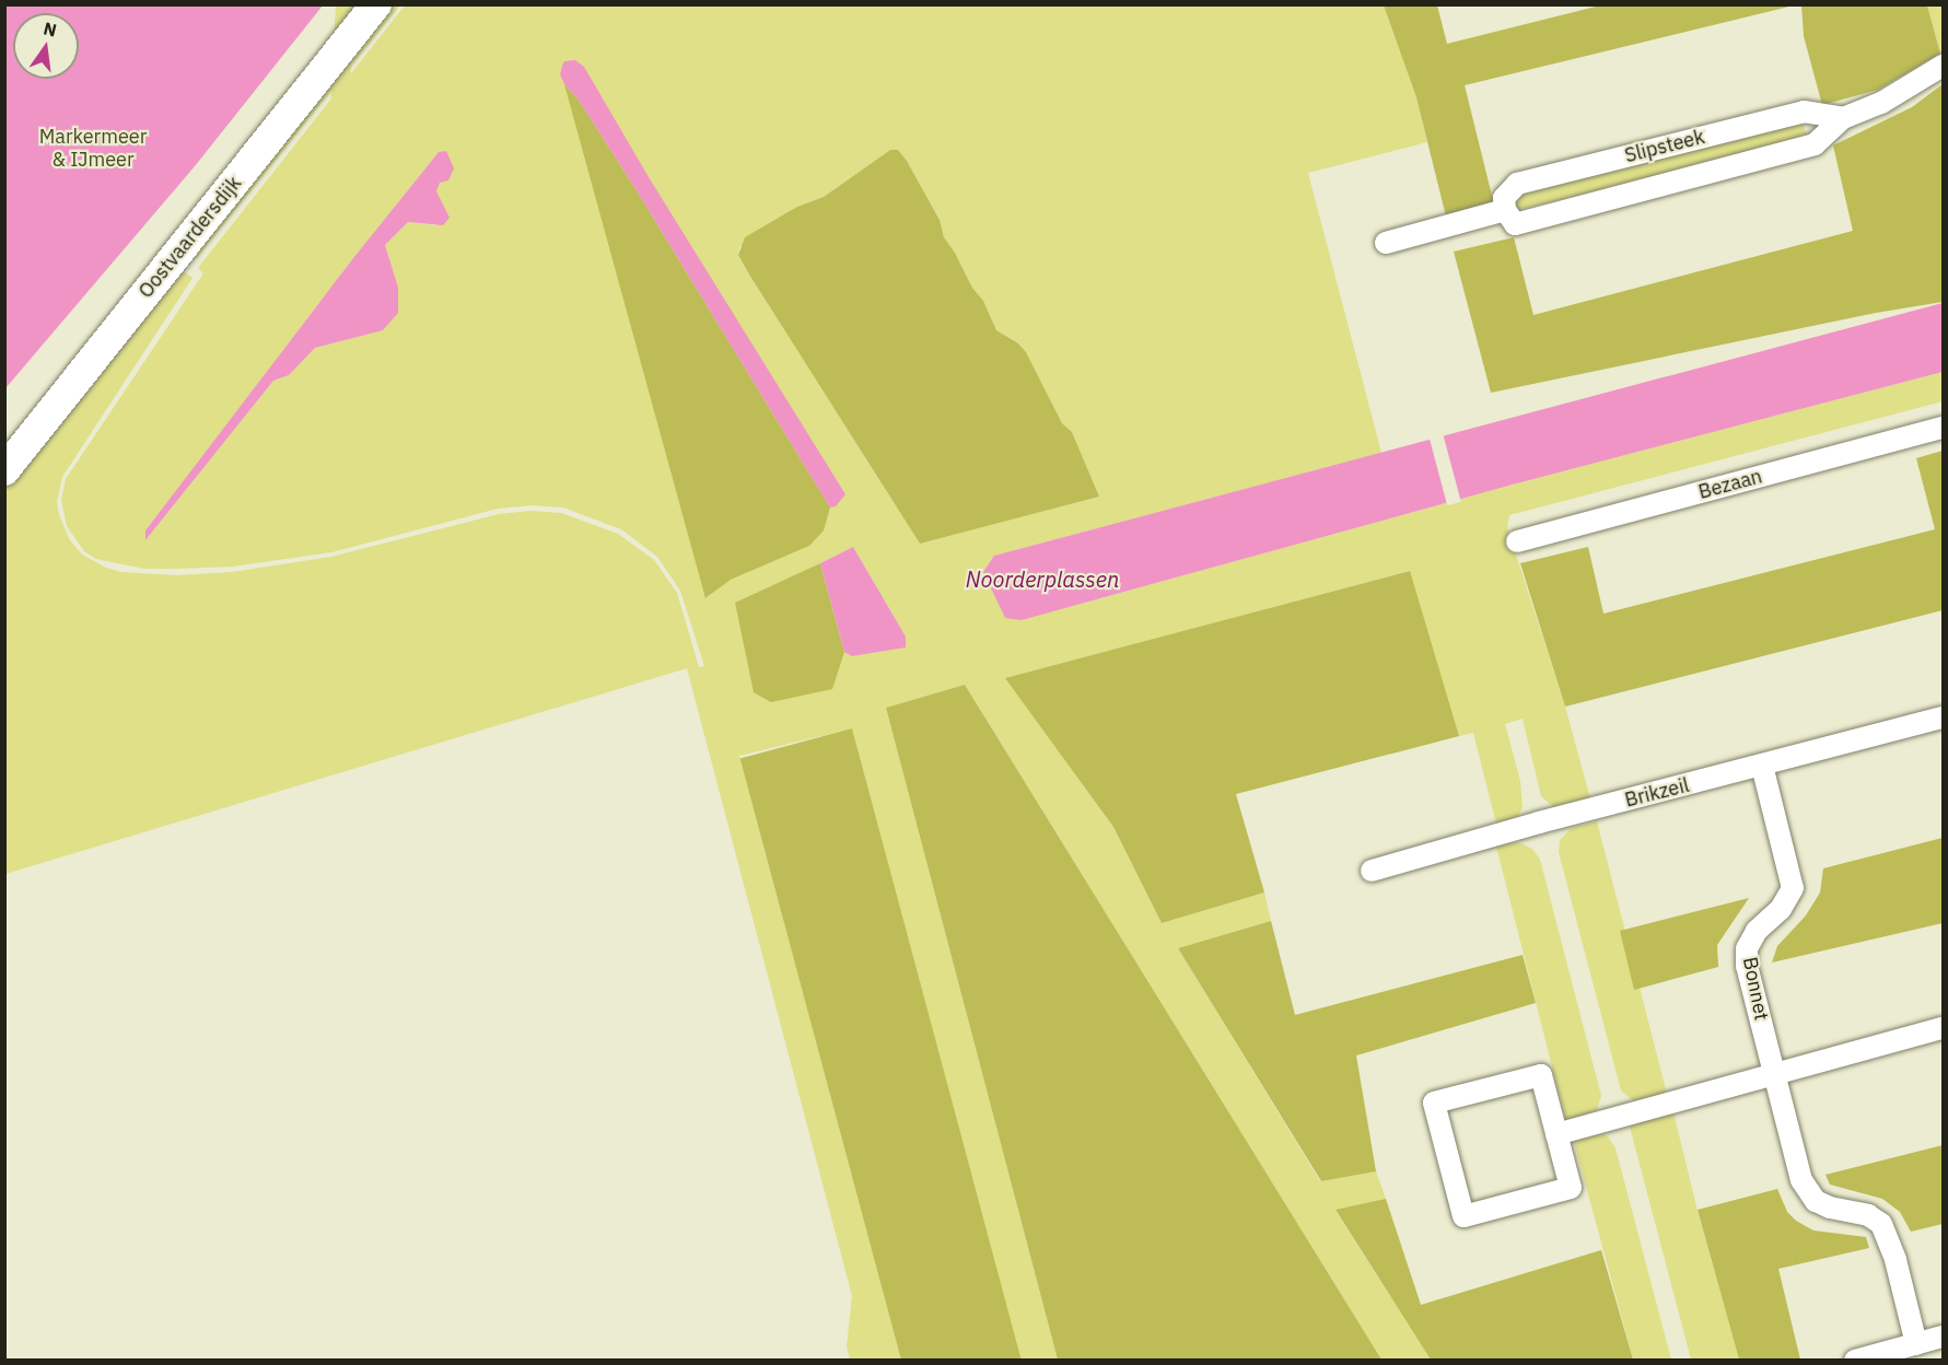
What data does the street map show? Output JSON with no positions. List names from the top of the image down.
{
  "streets": {
    "main road": ["Oostvaardersdijk"],
    "street": [
      "Slipsteek",
      "Bezaan",
      "Brikzeil",
      "Bonnet"
    ]
  },
  "crossings": [
    ["Brikzeil", "Bonnet"]
  ],
  "water": ["Noorderplassen"],
  "parks": ["Markermeer & IJmeer"],
  "north": "top"
}
